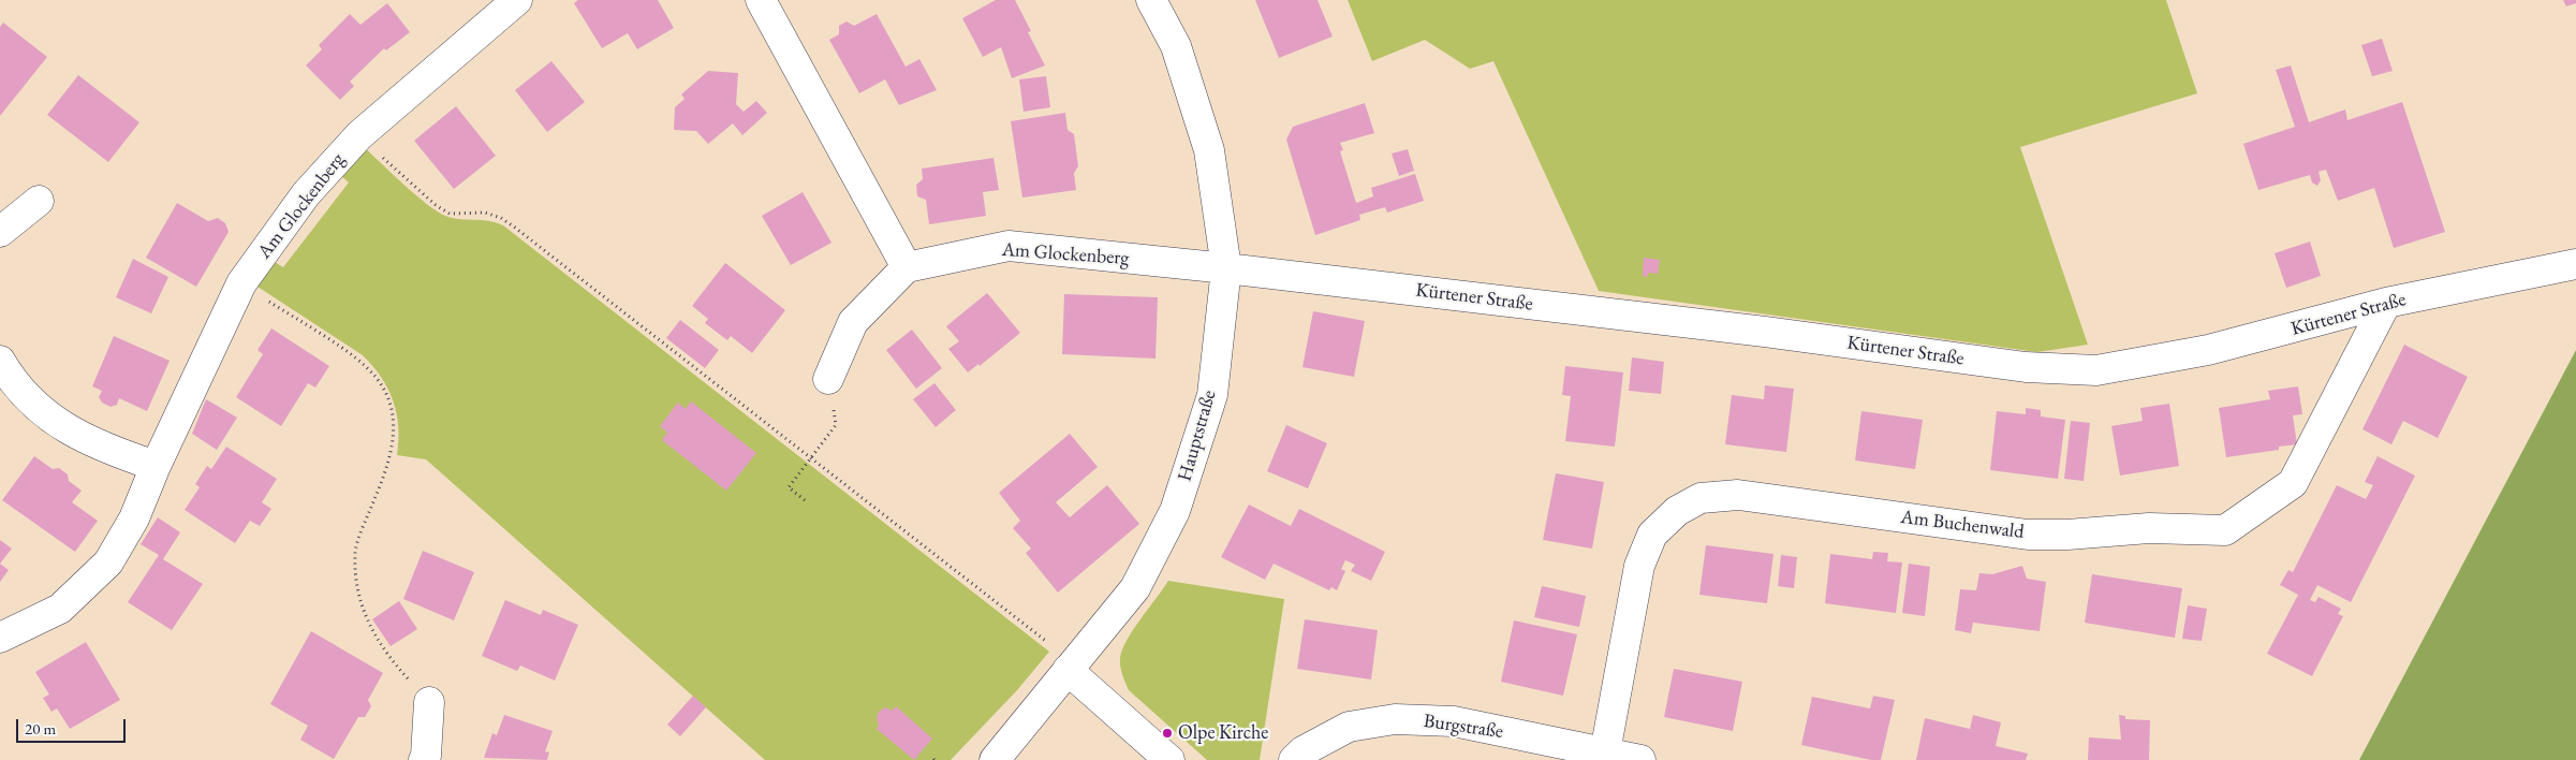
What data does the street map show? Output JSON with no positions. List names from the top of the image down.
{
  "streets": {
    "street": [
      "Am Glockenberg",
      "Kürtener Straße",
      "Hauptstraße",
      "Am Buchenwald",
      "Burgstraße"
    ]
  },
  "crossings": [
    ["Am Glockenberg", "Kürtener Straße"],
    ["Am Glockenberg", "Hauptstraße"],
    ["Kürtener Straße", "Hauptstraße"],
    ["Kürtener Straße", "Am Buchenwald"],
    ["Am Buchenwald", "Burgstraße"]
  ],
  "places": ["Olpe Kirche"],
  "scale_bar": "20 m"
}
